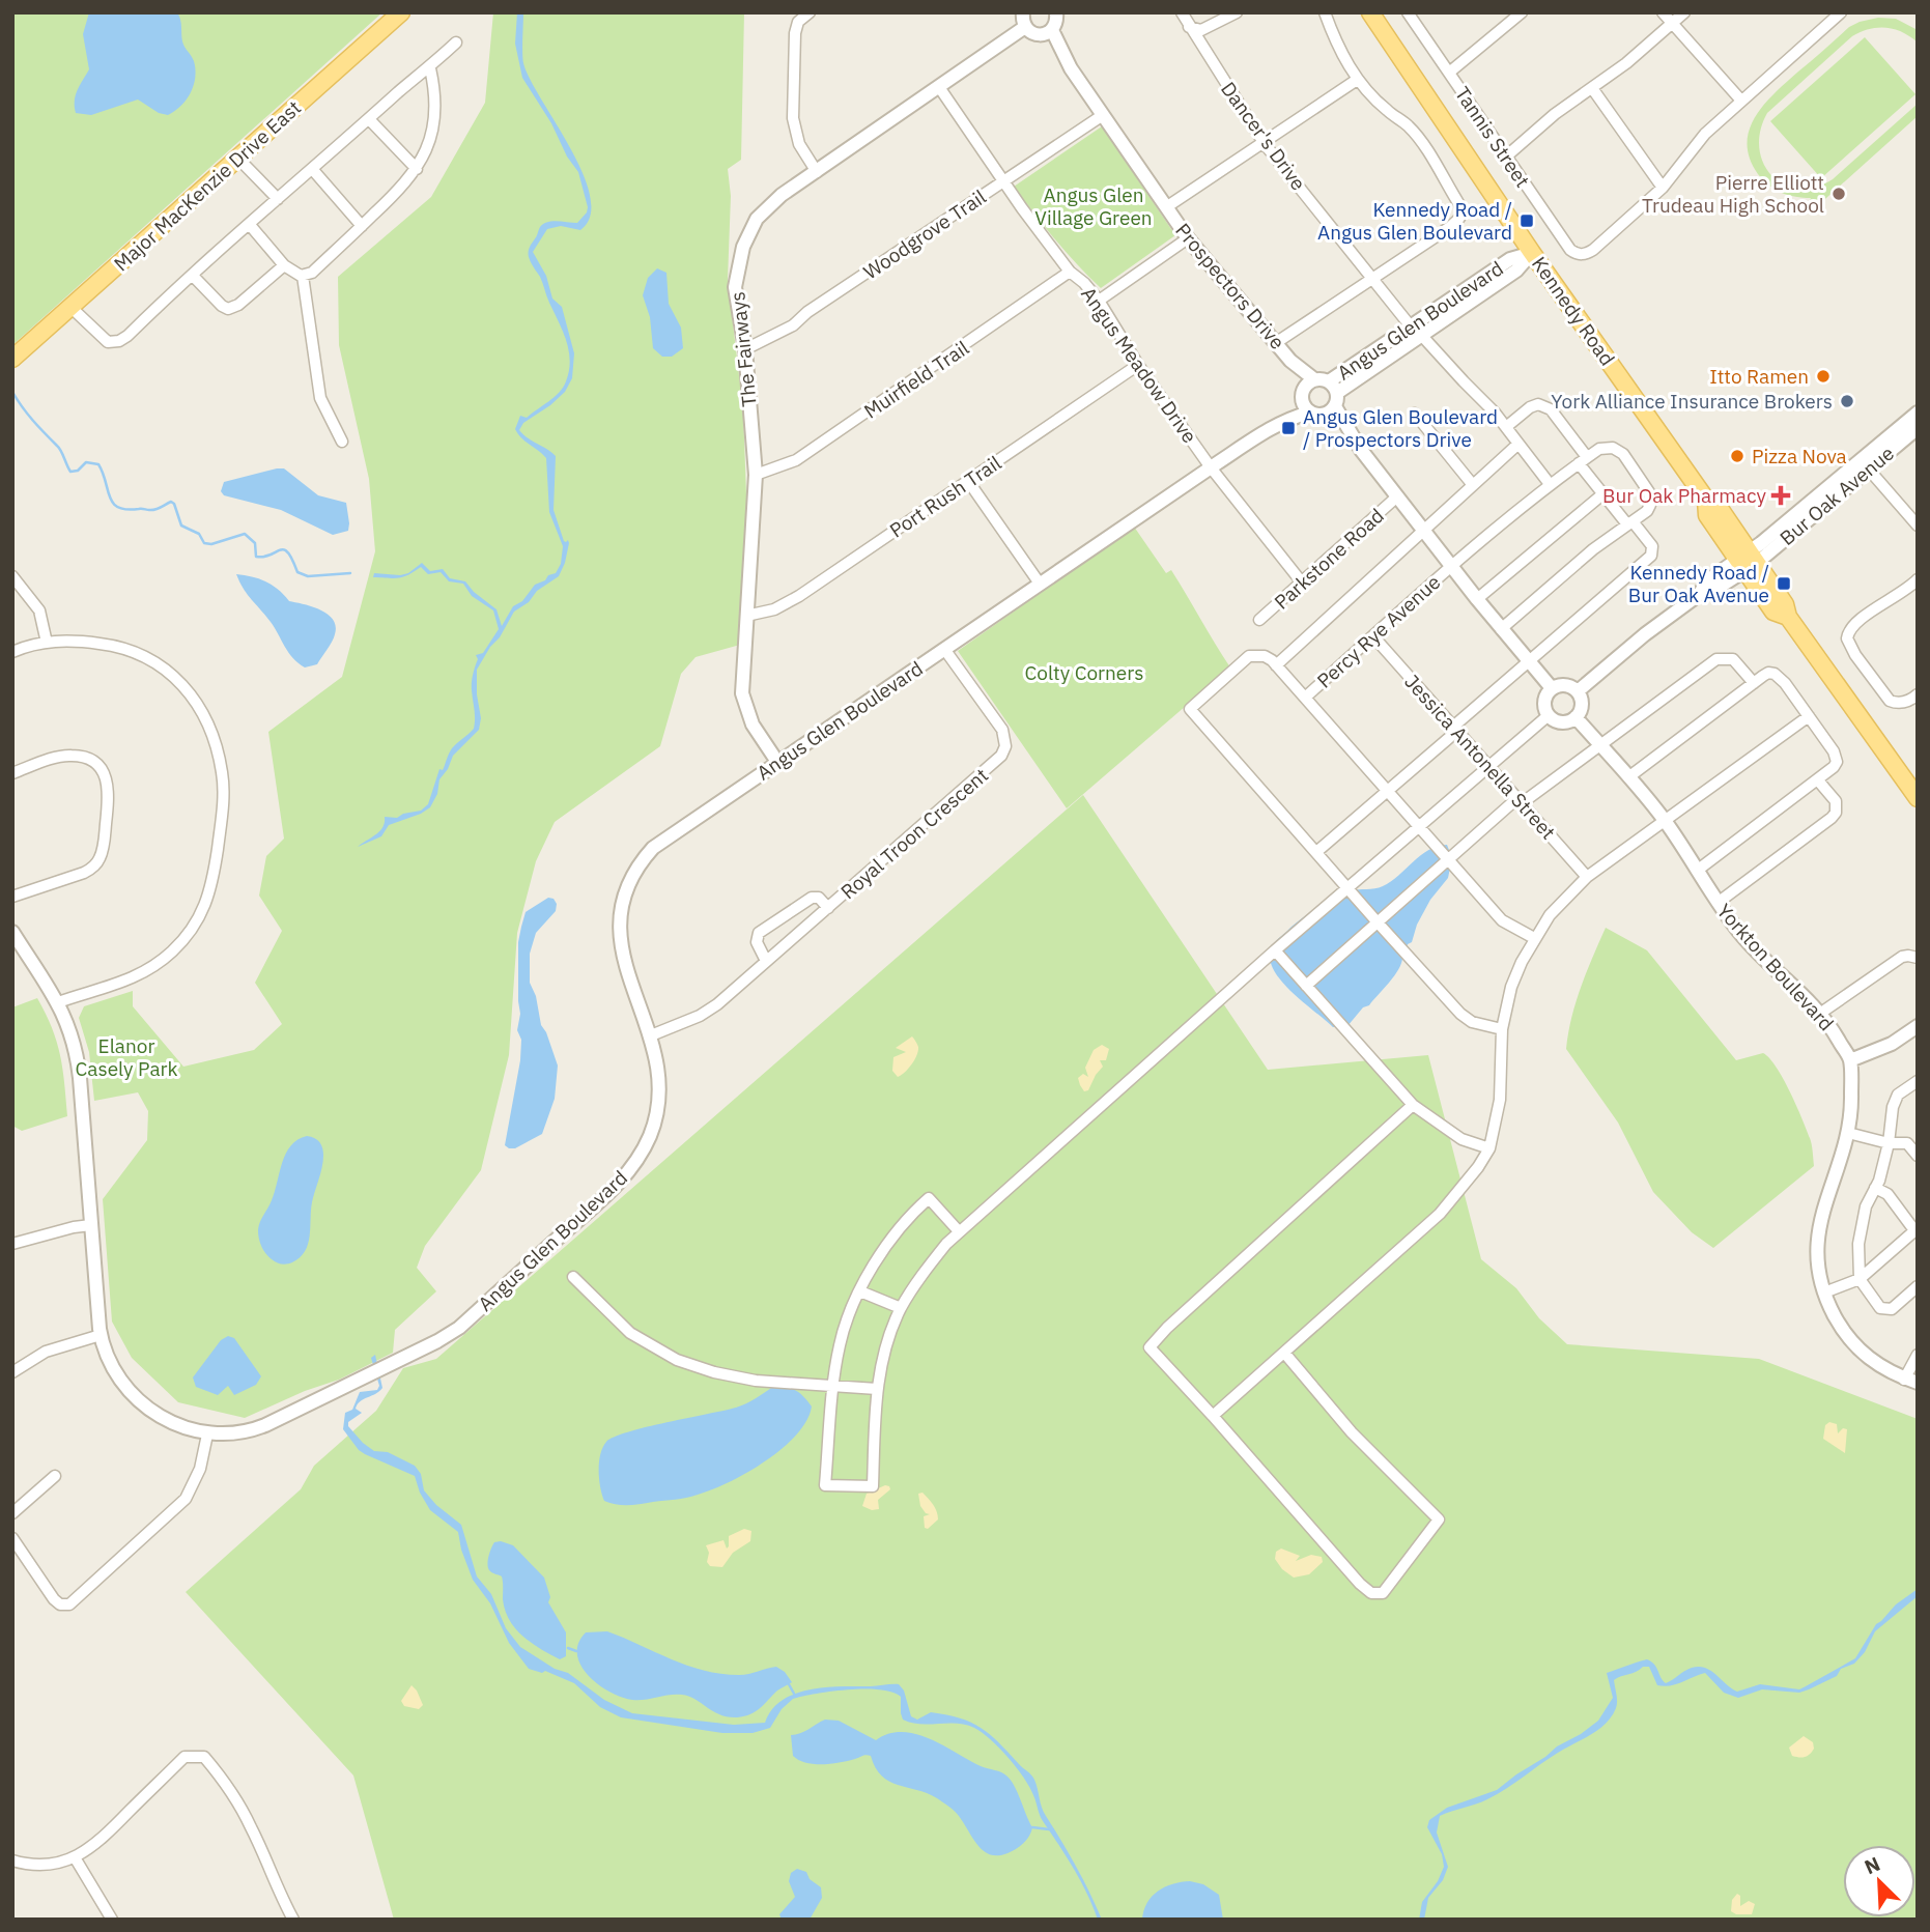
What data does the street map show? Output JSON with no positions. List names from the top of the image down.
{
  "streets": {
    "main road": ["Major MacKenzie Drive East", "Kennedy Road"],
    "street": [
      "Dancer's Drive",
      "Tannis Street",
      "Woodgrove Trail",
      "Prospectors Drive",
      "Angus Glen Boulevard",
      "The Fairways",
      "Angus Meadow Drive",
      "Muirfield Trail",
      "Bur Oak Avenue",
      "Port Rush Trail",
      "Parkstone Road",
      "Percy Rye Avenue",
      "Jessica Antonella Street",
      "Royal Troon Crescent",
      "Yorkton Boulevard"
    ]
  },
  "crossings": [
    ["Dancer's Drive", "Angus Glen Boulevard"],
    ["Dancer's Drive", "Percy Rye Avenue"],
    ["Woodgrove Trail", "Prospectors Drive"],
    ["Woodgrove Trail", "The Fairways"],
    ["Woodgrove Trail", "Angus Meadow Drive"],
    ["Prospectors Drive", "Angus Glen Boulevard"],
    ["Kennedy Road", "Angus Glen Boulevard"],
    ["Kennedy Road", "Bur Oak Avenue"],
    ["Angus Glen Boulevard", "The Fairways"],
    ["Angus Glen Boulevard", "Angus Meadow Drive"],
    ["Angus Glen Boulevard", "Royal Troon Crescent"],
    ["The Fairways", "Angus Meadow Drive"],
    ["The Fairways", "Muirfield Trail"],
    ["The Fairways", "Port Rush Trail"],
    ["Angus Meadow Drive", "Muirfield Trail"],
    ["Angus Meadow Drive", "Port Rush Trail"],
    ["Angus Meadow Drive", "Parkstone Road"],
    ["Percy Rye Avenue", "Jessica Antonella Street"]
  ],
  "parks": ["Angus Glen Village Green", "Colty Corners", "Elanor Casely Park"],
  "places": {
    "other": [
      "Pierre Elliott Trudeau High School",
      "Itto Ramen",
      "York Alliance Insurance Brokers",
      "Pizza Nova"
    ],
    "transit": ["Kennedy Road / Angus Glen Boulevard", "Angus Glen Boulevard / Prospectors Drive", "Kennedy Road / Bur Oak Avenue"],
    "health": ["Bur Oak Pharmacy"]
  },
  "north": "top left"
}
